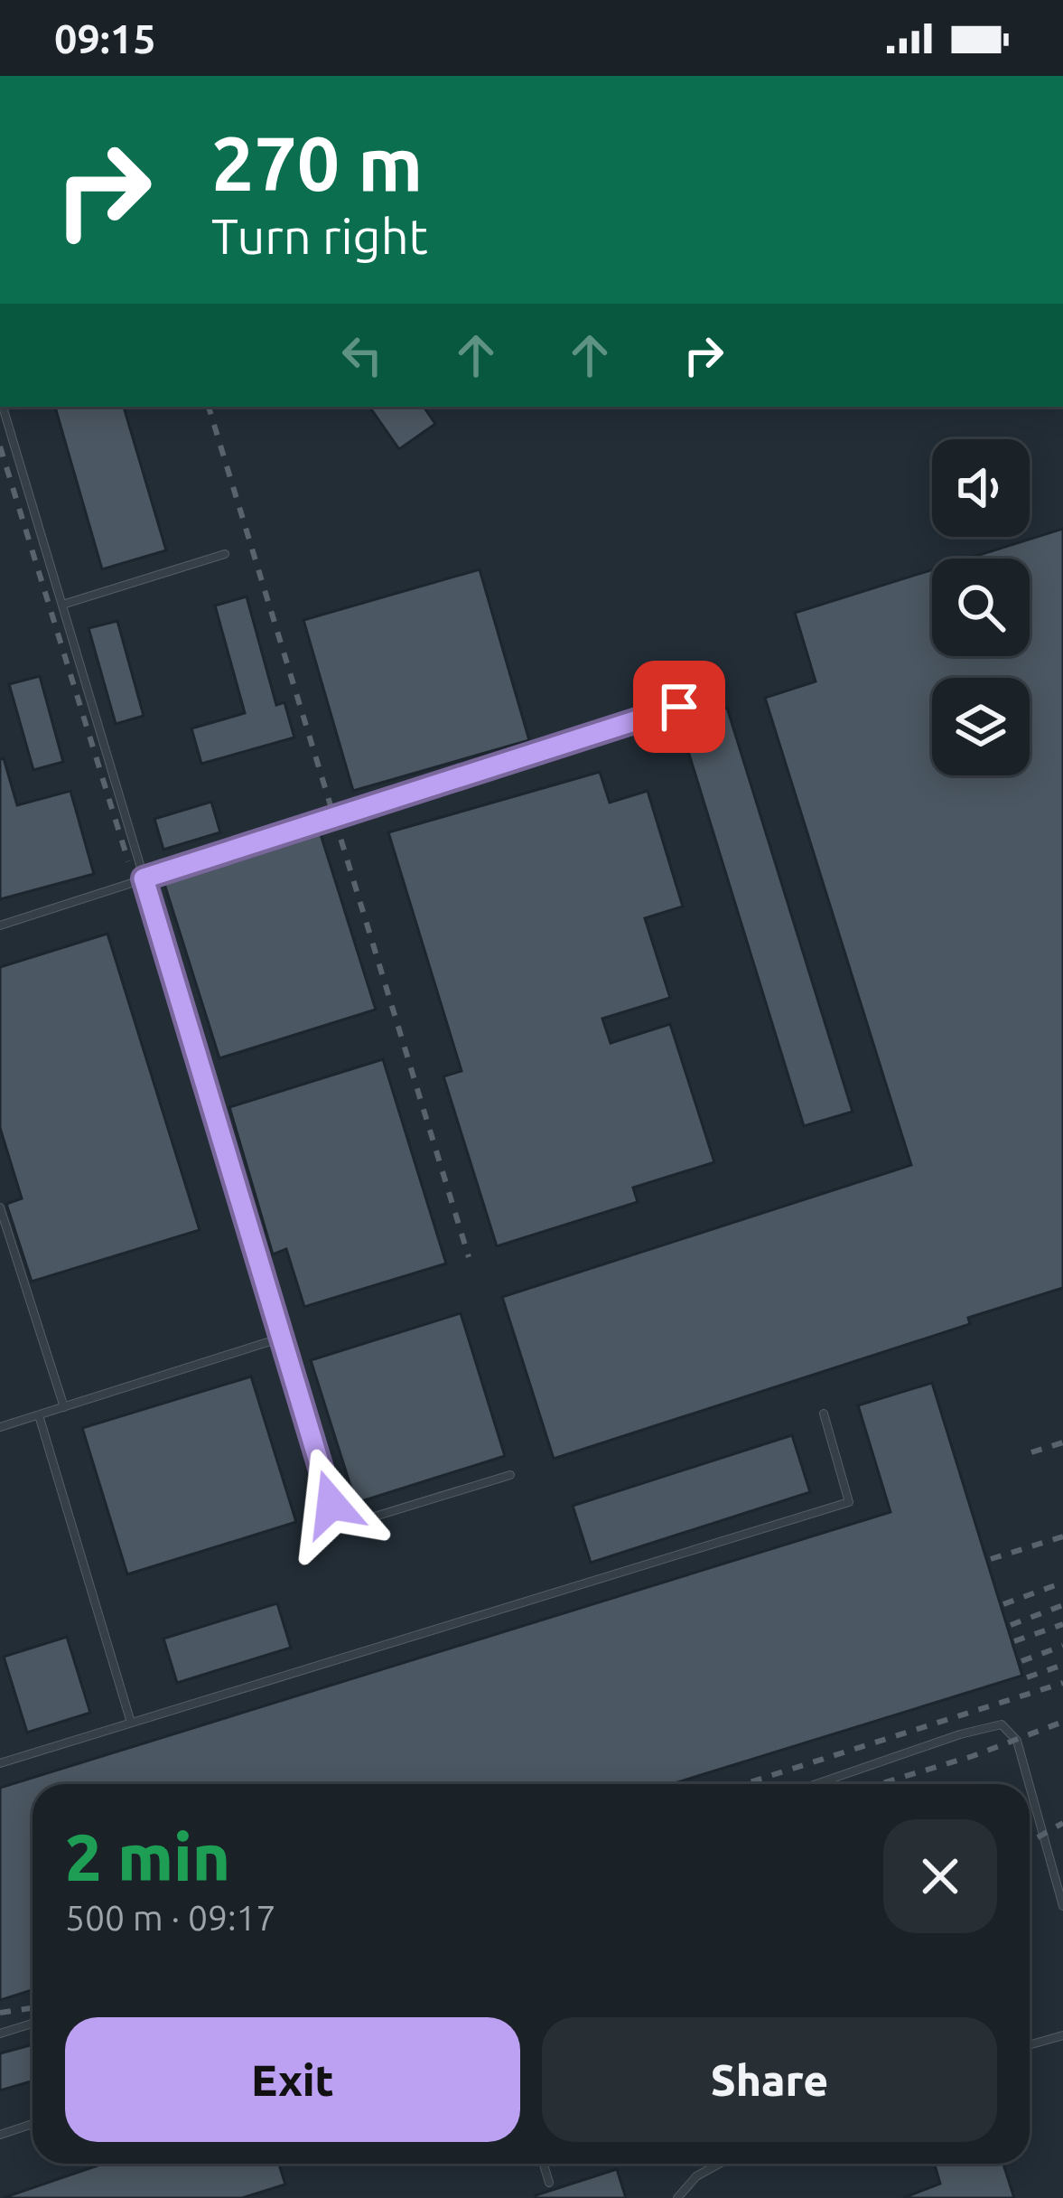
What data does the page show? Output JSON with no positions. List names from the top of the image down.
{
  "page": {
    "status": "09:15",
    "turn": ["270 m", "Turn right"],
    "heading": ["2 min", "500 m · 09:17"],
    "buttons": ["Exit", "Share"]
  }
}
